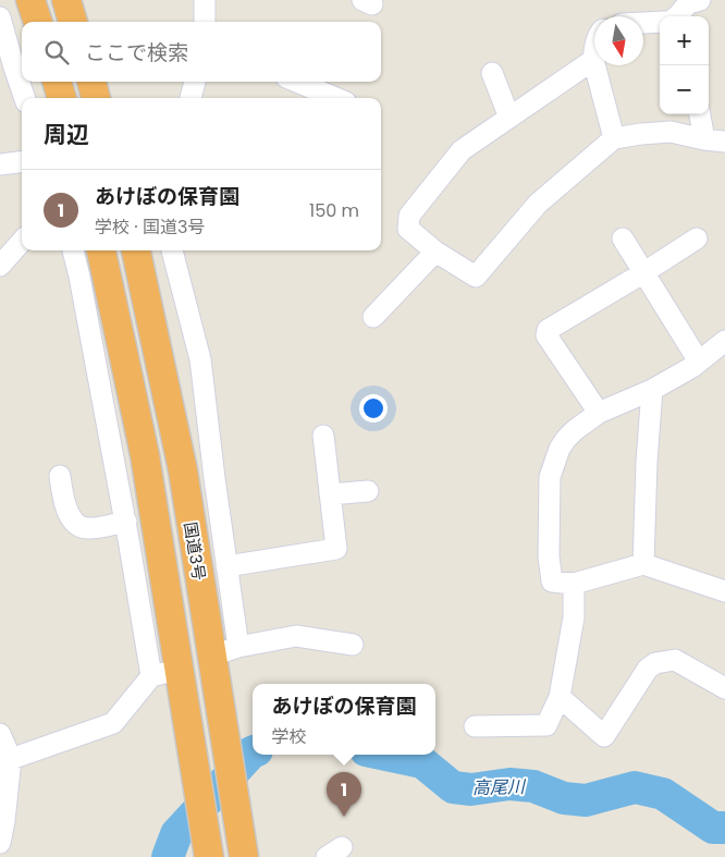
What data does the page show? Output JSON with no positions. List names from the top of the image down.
{
  "streets": {
    "highway": ["国道3号"]
  },
  "water": ["高尾川"],
  "north": "bottom",
  "page": {
    "map_buttons": ["+", "−"],
    "search": "ここで検索",
    "heading": "周辺",
    "list": [
      {
        "mark": "1",
        "name": "あけぼの保育園",
        "note": "学校 · 国道3号",
        "value": "150 m"
      }
    ],
    "popup": ["あけぼの保育園", "学校"],
    "pins": "1"
  }
}
